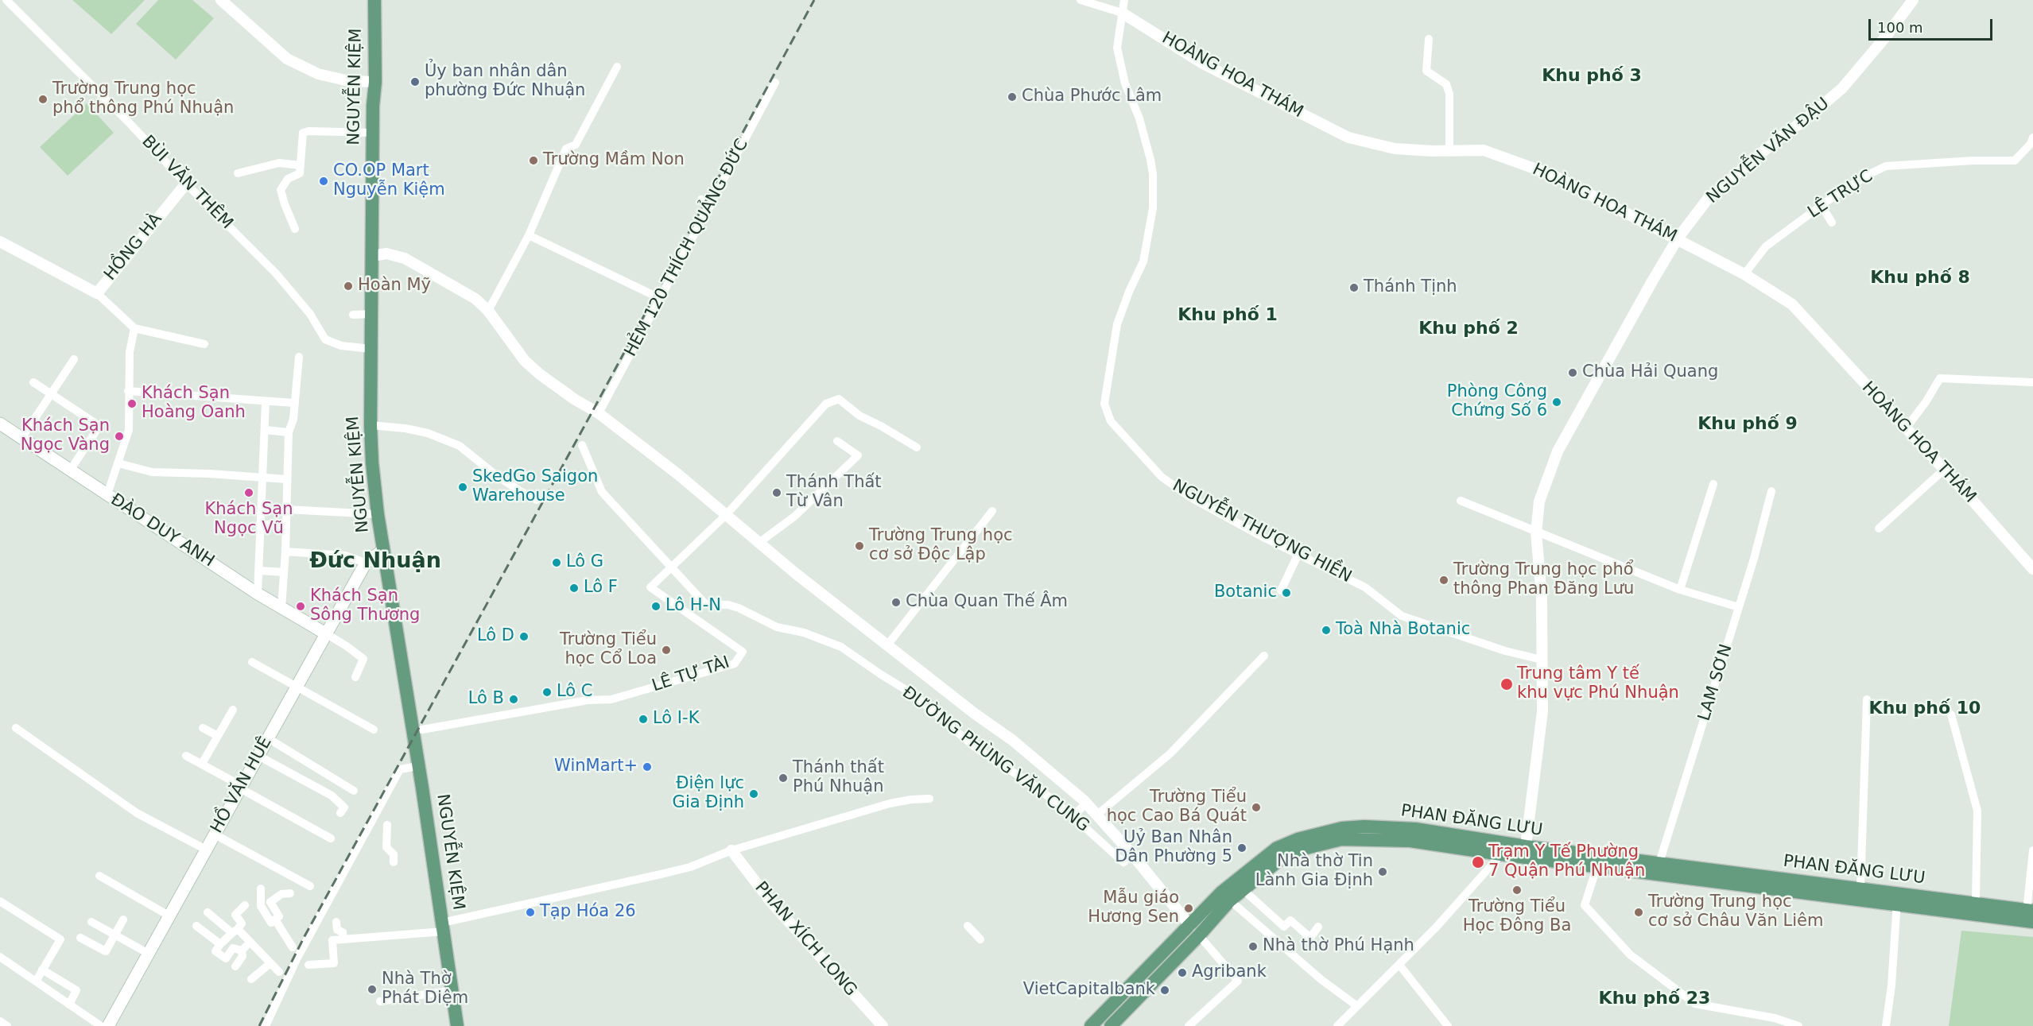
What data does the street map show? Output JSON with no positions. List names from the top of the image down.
{
  "streets": {
    "main road": [
      "NGUYỄN KIỆM",
      "ĐÀO DUY ANH",
      "HỒ VĂN HUÊ",
      "PHAN ĐĂNG LƯU"
    ],
    "street": [
      "HOÀNG HOA THÁM",
      "NGUYỄN VĂN ĐẬU",
      "BÙI VĂN THÊM",
      "LÊ TRỰC",
      "HỒNG HÀ",
      "HẺM 120 THÍCH QUẢNG ĐỨC",
      "NGUYỄN THƯỢNG HIỀN",
      "LÊ TỰ TÀI",
      "LAM SƠN",
      "ĐƯỜNG PHÙNG VĂN CUNG",
      "PHAN XÍCH LONG"
    ]
  },
  "crossings": [
    ["HOÀNG HOA THÁM", "NGUYỄN VĂN ĐẬU"],
    ["HOÀNG HOA THÁM", "LÊ TRỰC"],
    ["HOÀNG HOA THÁM", "NGUYỄN THƯỢNG HIỀN"],
    ["NGUYỄN KIỆM", "BÙI VĂN THÊM"],
    ["NGUYỄN KIỆM", "HỒ VĂN HUÊ"],
    ["NGUYỄN VĂN ĐẬU", "NGUYỄN THƯỢNG HIỀN"],
    ["NGUYỄN VĂN ĐẬU", "PHAN ĐĂNG LƯU"],
    ["BÙI VĂN THÊM", "HỒNG HÀ"],
    ["ĐÀO DUY ANH", "HỒ VĂN HUÊ"],
    ["LÊ TỰ TÀI", "ĐƯỜNG PHÙNG VĂN CUNG"],
    ["LAM SƠN", "PHAN ĐĂNG LƯU"]
  ],
  "districts": [
    "Khu phố 3",
    "Khu phố 8",
    "Khu phố 1",
    "Khu phố 2",
    "Khu phố 9",
    "Đức Nhuận",
    "Khu phố 10",
    "Khu phố 23"
  ],
  "places": [
    "Ủy ban nhân dân phường Đức Nhuận",
    "Chùa Phước Lâm",
    "Trường Trung học phổ thông Phú Nhuận",
    "Trường Mầm Non",
    "CO.OP Mart Nguyễn Kiệm",
    "Hoàn Mỹ",
    "Thánh Tịnh",
    "Chùa Hải Quang",
    "Phòng Công Chứng Số 6",
    "Khách Sạn Hoàng Oanh",
    "Khách Sạn Ngọc Vàng",
    "SkedGo Saigon Warehouse",
    "Khách Sạn Ngọc Vũ",
    "Thánh Thất Từ Vân",
    "Trường Trung học cơ sở Độc Lập",
    "Lô G",
    "Trường Trung học phổ thông Phan Đăng Lưu",
    "Lô F",
    "Botanic",
    "Chùa Quan Thế Âm",
    "Khách Sạn Sông Thương",
    "Lô H-N",
    "Toà Nhà Botanic",
    "Lô D",
    "Trường Tiểu học Cổ Loa",
    "Trung tâm Y tế khu vực Phú Nhuận",
    "Lô C",
    "Lô B",
    "Lô I-K",
    "WinMart+",
    "Thánh thất Phú Nhuận",
    "Điện lực Gia Định",
    "Trường Tiểu học Cao Bá Quát",
    "Uỷ Ban Nhân Dân Phường 5",
    "Trạm Y Tế Phường 7 Quận Phú Nhuận",
    "Nhà thờ Tin Lành Gia Định",
    "Trường Tiểu Học Đông Ba",
    "Mẫu giáo Hương Sen",
    "Tạp Hóa 26",
    "Trường Trung học cơ sở Châu Văn Liêm",
    "Nhà thờ Phú Hạnh",
    "Agribank",
    "Nhà Thờ Phát Diệm",
    "VietCapitalbank"
  ],
  "scale_bar": "100 m"
}
